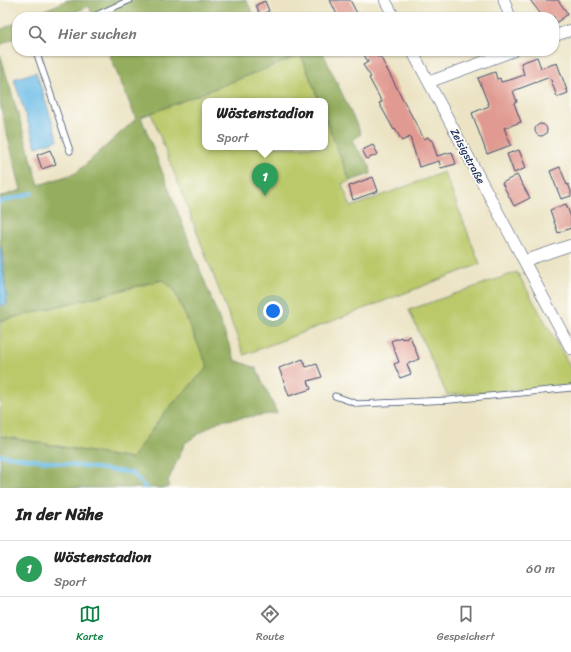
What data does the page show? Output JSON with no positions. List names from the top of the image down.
{
  "streets": {
    "street": ["Zeisigstraße"]
  },
  "page": {
    "search": "Hier suchen",
    "popup": ["Wöstenstadion", "Sport"],
    "pins": "1",
    "heading": "In der Nähe",
    "list": [
      {
        "mark": "1",
        "name": "Wöstenstadion",
        "note": "Sport",
        "value": "60 m"
      }
    ],
    "nav": ["Karte", "Route", "Gespeichert"]
  }
}
